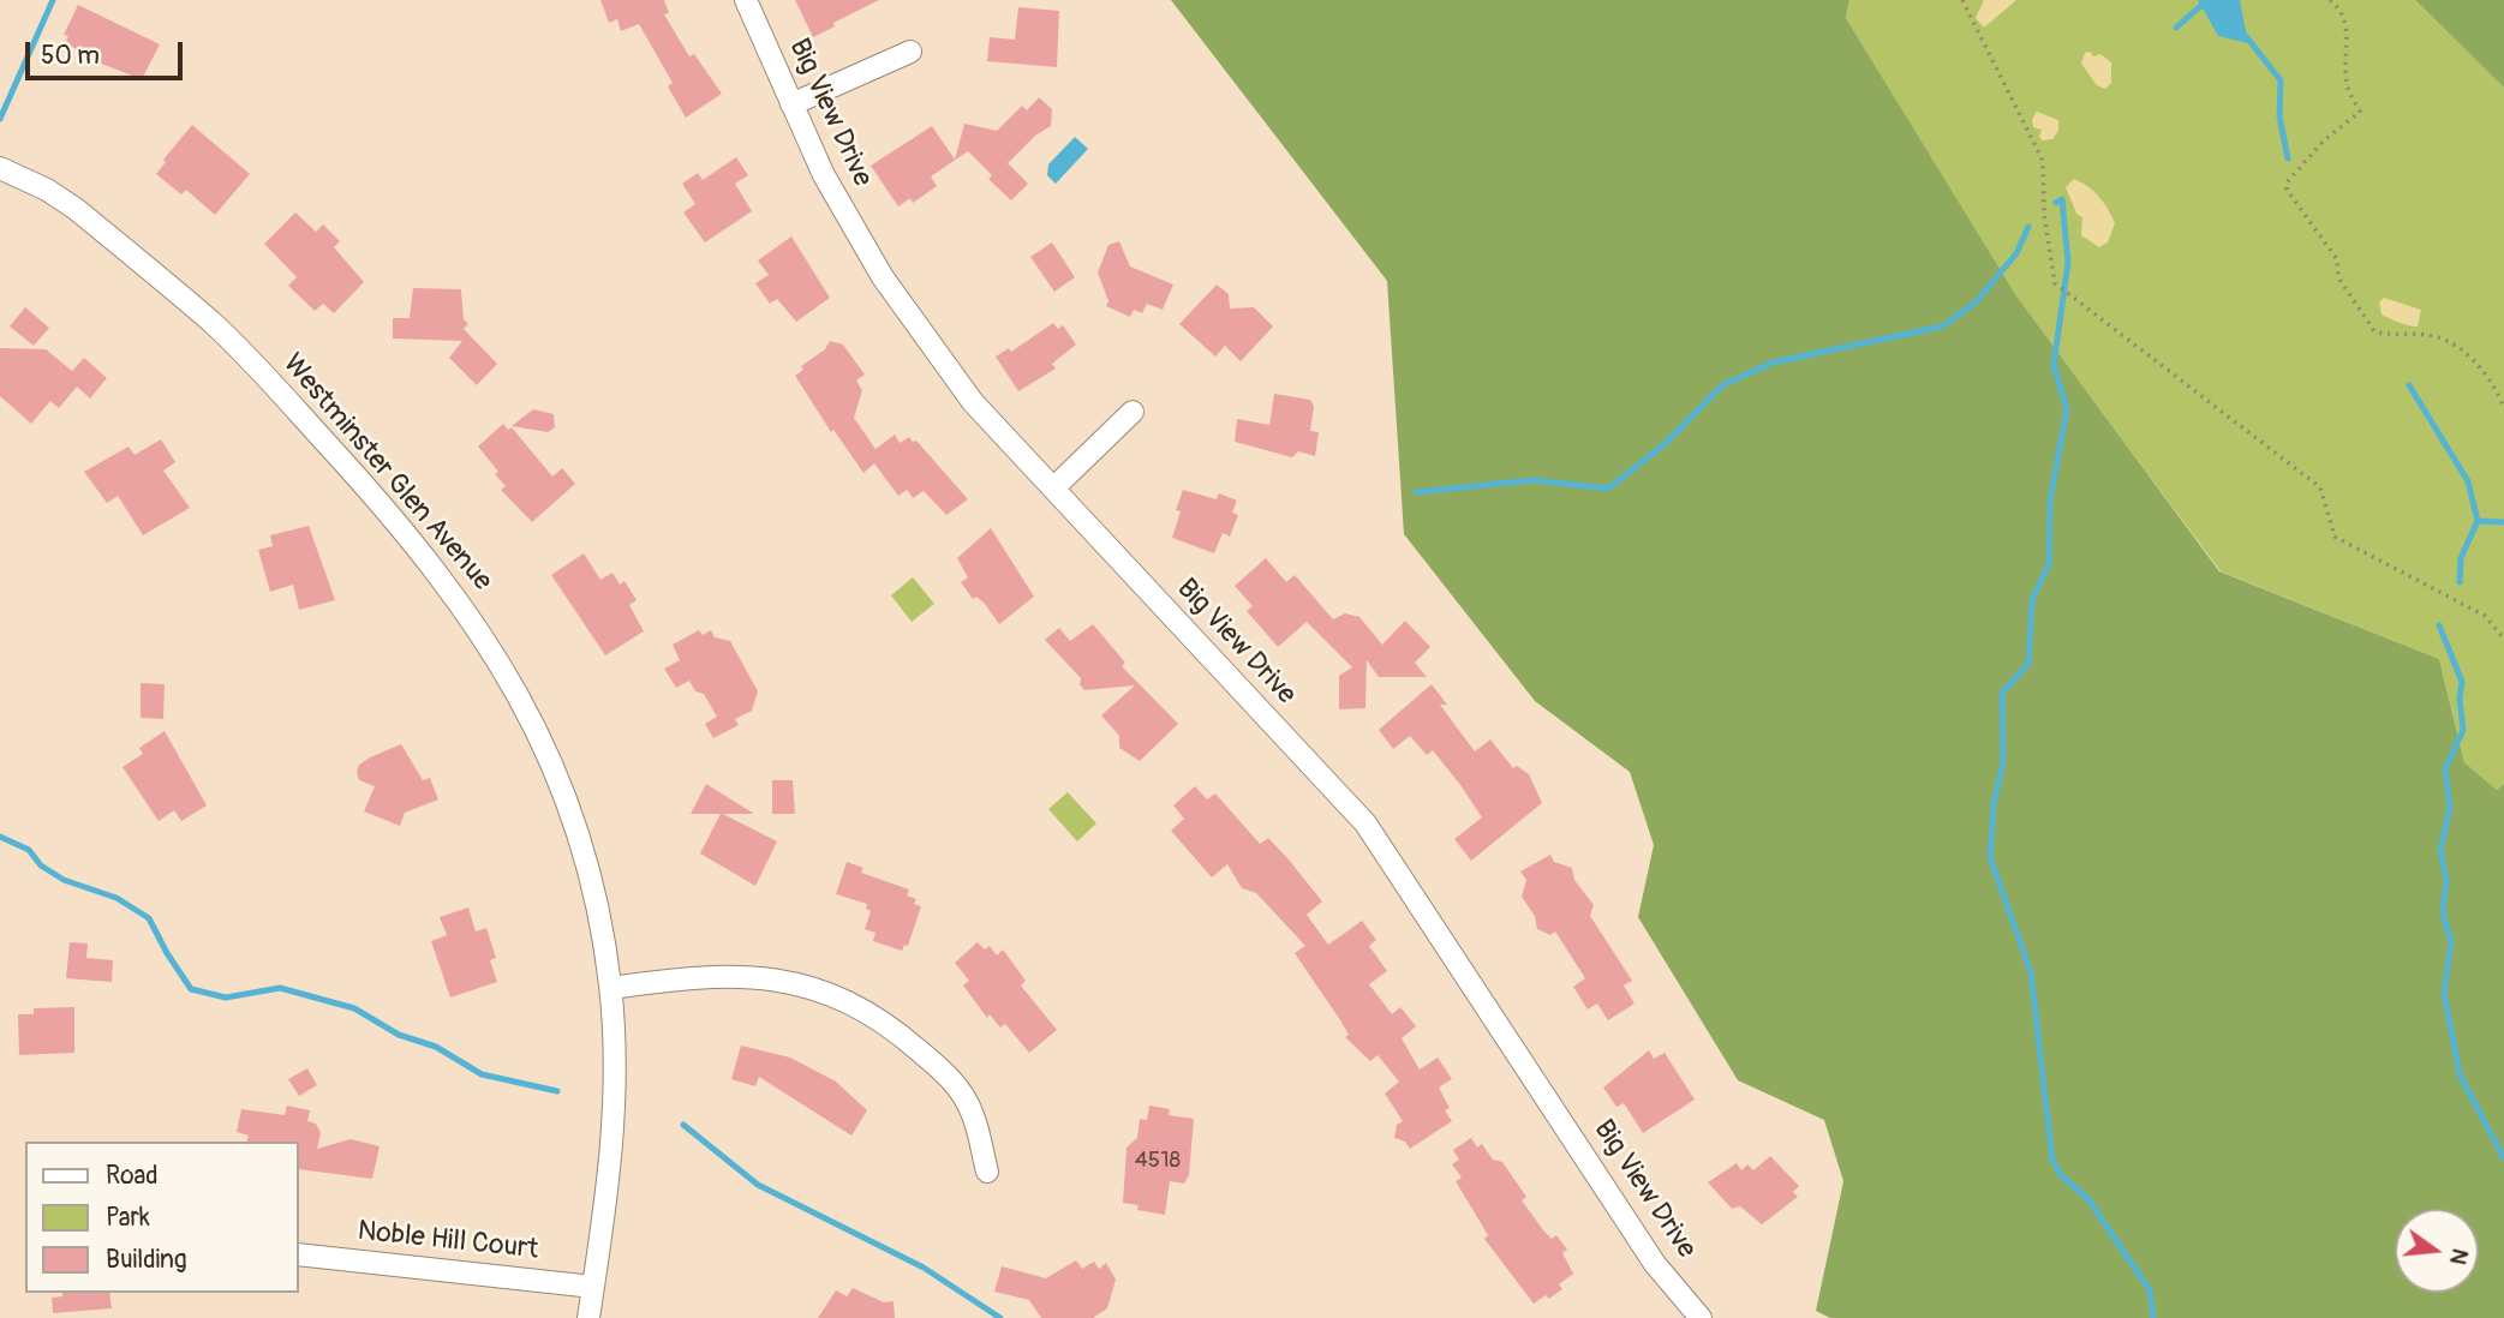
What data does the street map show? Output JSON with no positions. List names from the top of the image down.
{
  "streets": {
    "street": ["Big View Drive", "Westminster Glen Avenue", "Noble Hill Court"]
  },
  "crossings": [
    ["Westminster Glen Avenue", "Noble Hill Court"]
  ],
  "house_numbers": ["4518"],
  "legend": ["Road", "Park", "Building"],
  "scale_bar": "50 m",
  "north": "right"
}
